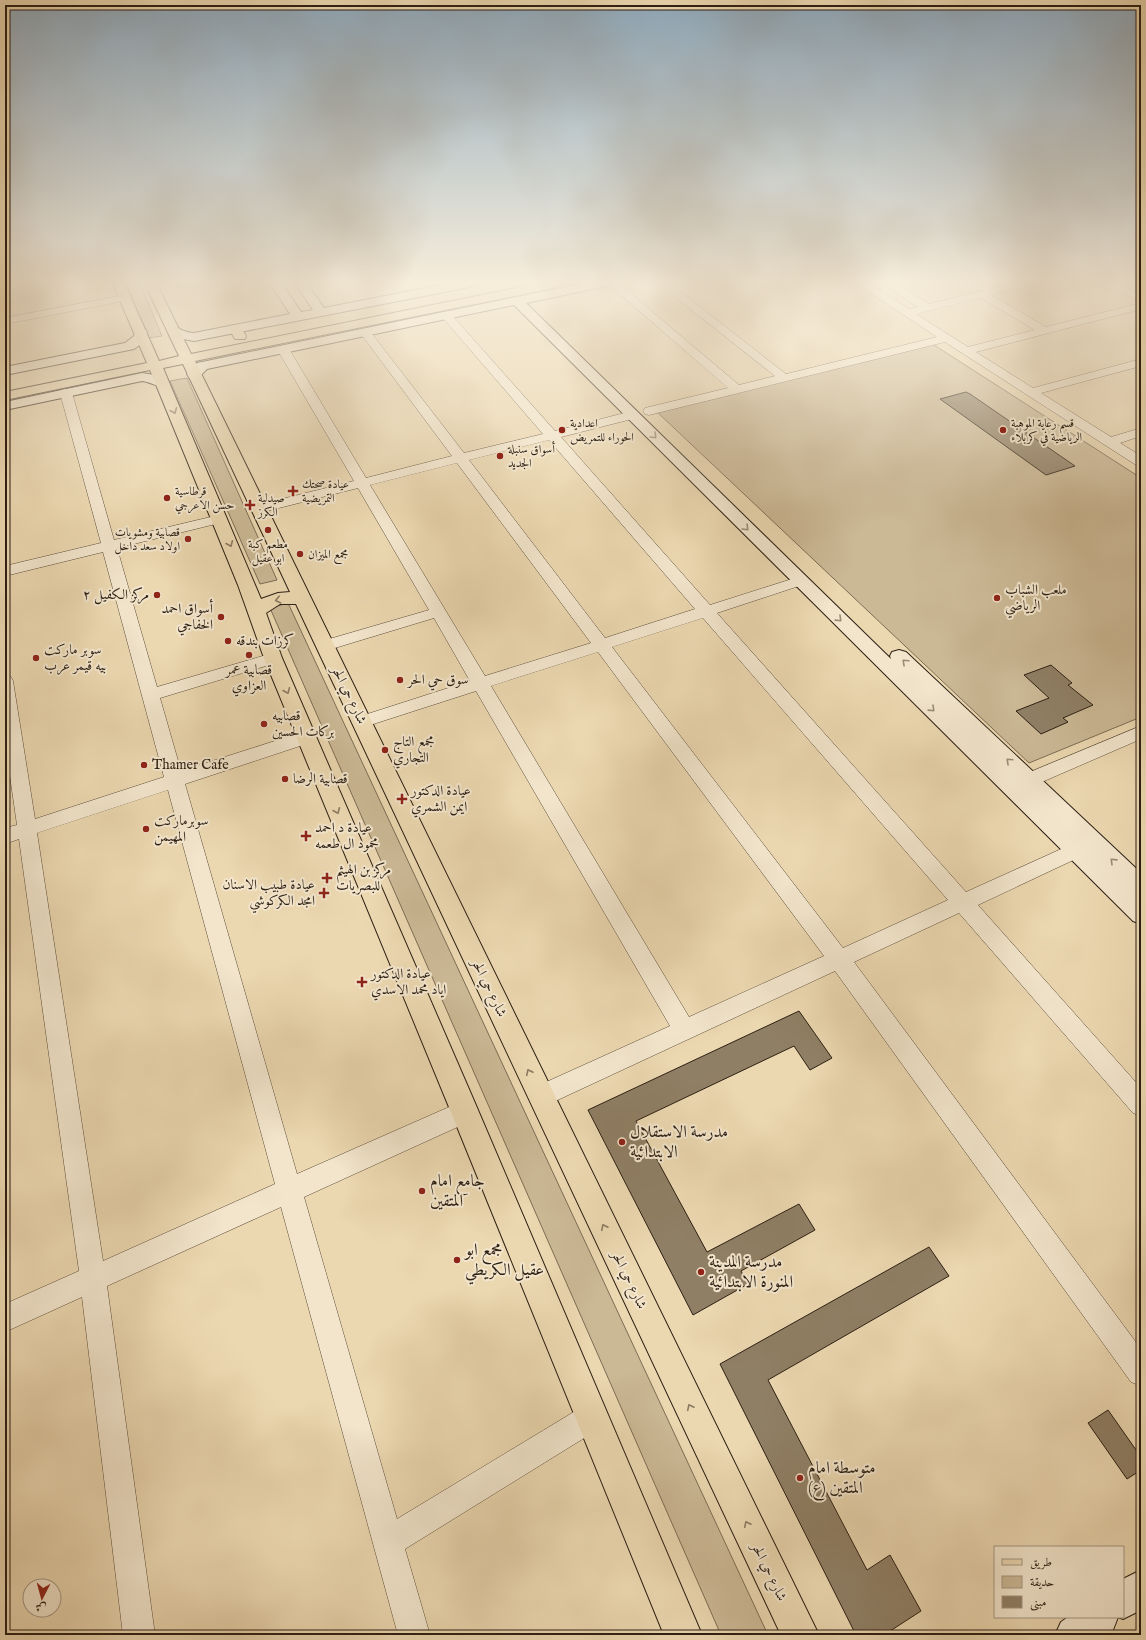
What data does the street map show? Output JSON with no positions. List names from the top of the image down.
{
  "streets": {
    "main road": ["شارع حي الحر"]
  },
  "places": {
    "other": [
      "اعدادية الحوراء للتمريض",
      "قسم رعاية الموهبة الرياضية في كربلاء",
      "أسواق سنبلة الجديد",
      "قرطاسية حسن الاعرجي",
      "مطعم كبة ابو عقيل",
      "قصابية ومشويات اولاد سعد داخل",
      "مجمع الميزان",
      "مركز الكفيل ٢",
      "ملعب الشباب الرياضي",
      "أسواق احمد الخفاجي",
      "كرزات بندقه",
      "قصابية عمر العزاوي",
      "سوبر ماركت بيه قيمر عرب",
      "سوق حي الحر",
      "قصابيه بركات الحسين",
      "مجمع التاج التجاري",
      "Thamer Cafe",
      "قصابية الرضا",
      "سوبرماركت المهيمن",
      "مدرسة الاستقلال الابتدائية",
      "جامع امام المتقين",
      "مجمع ابو عقيل الكريطي",
      "مدرسة المدينة المنورة الابتدائية",
      "متوسطة امام المتقين (ع)"
    ],
    "health": [
      "عيادة صحتك التمريضية",
      "صيدلية الكرز",
      "عيادة الدكتور ايمن الشمري",
      "عيادة د احمد محمود ال طعمه",
      "مركز بن الهيثم للبصريات",
      "عيادة طبيب الاسنان امجد الكركوشي",
      "عيادة الدكتور اياد محمد الاسدي"
    ]
  },
  "legend": ["طريق", "حديقة", "مبنى"],
  "north": "bottom"
}
